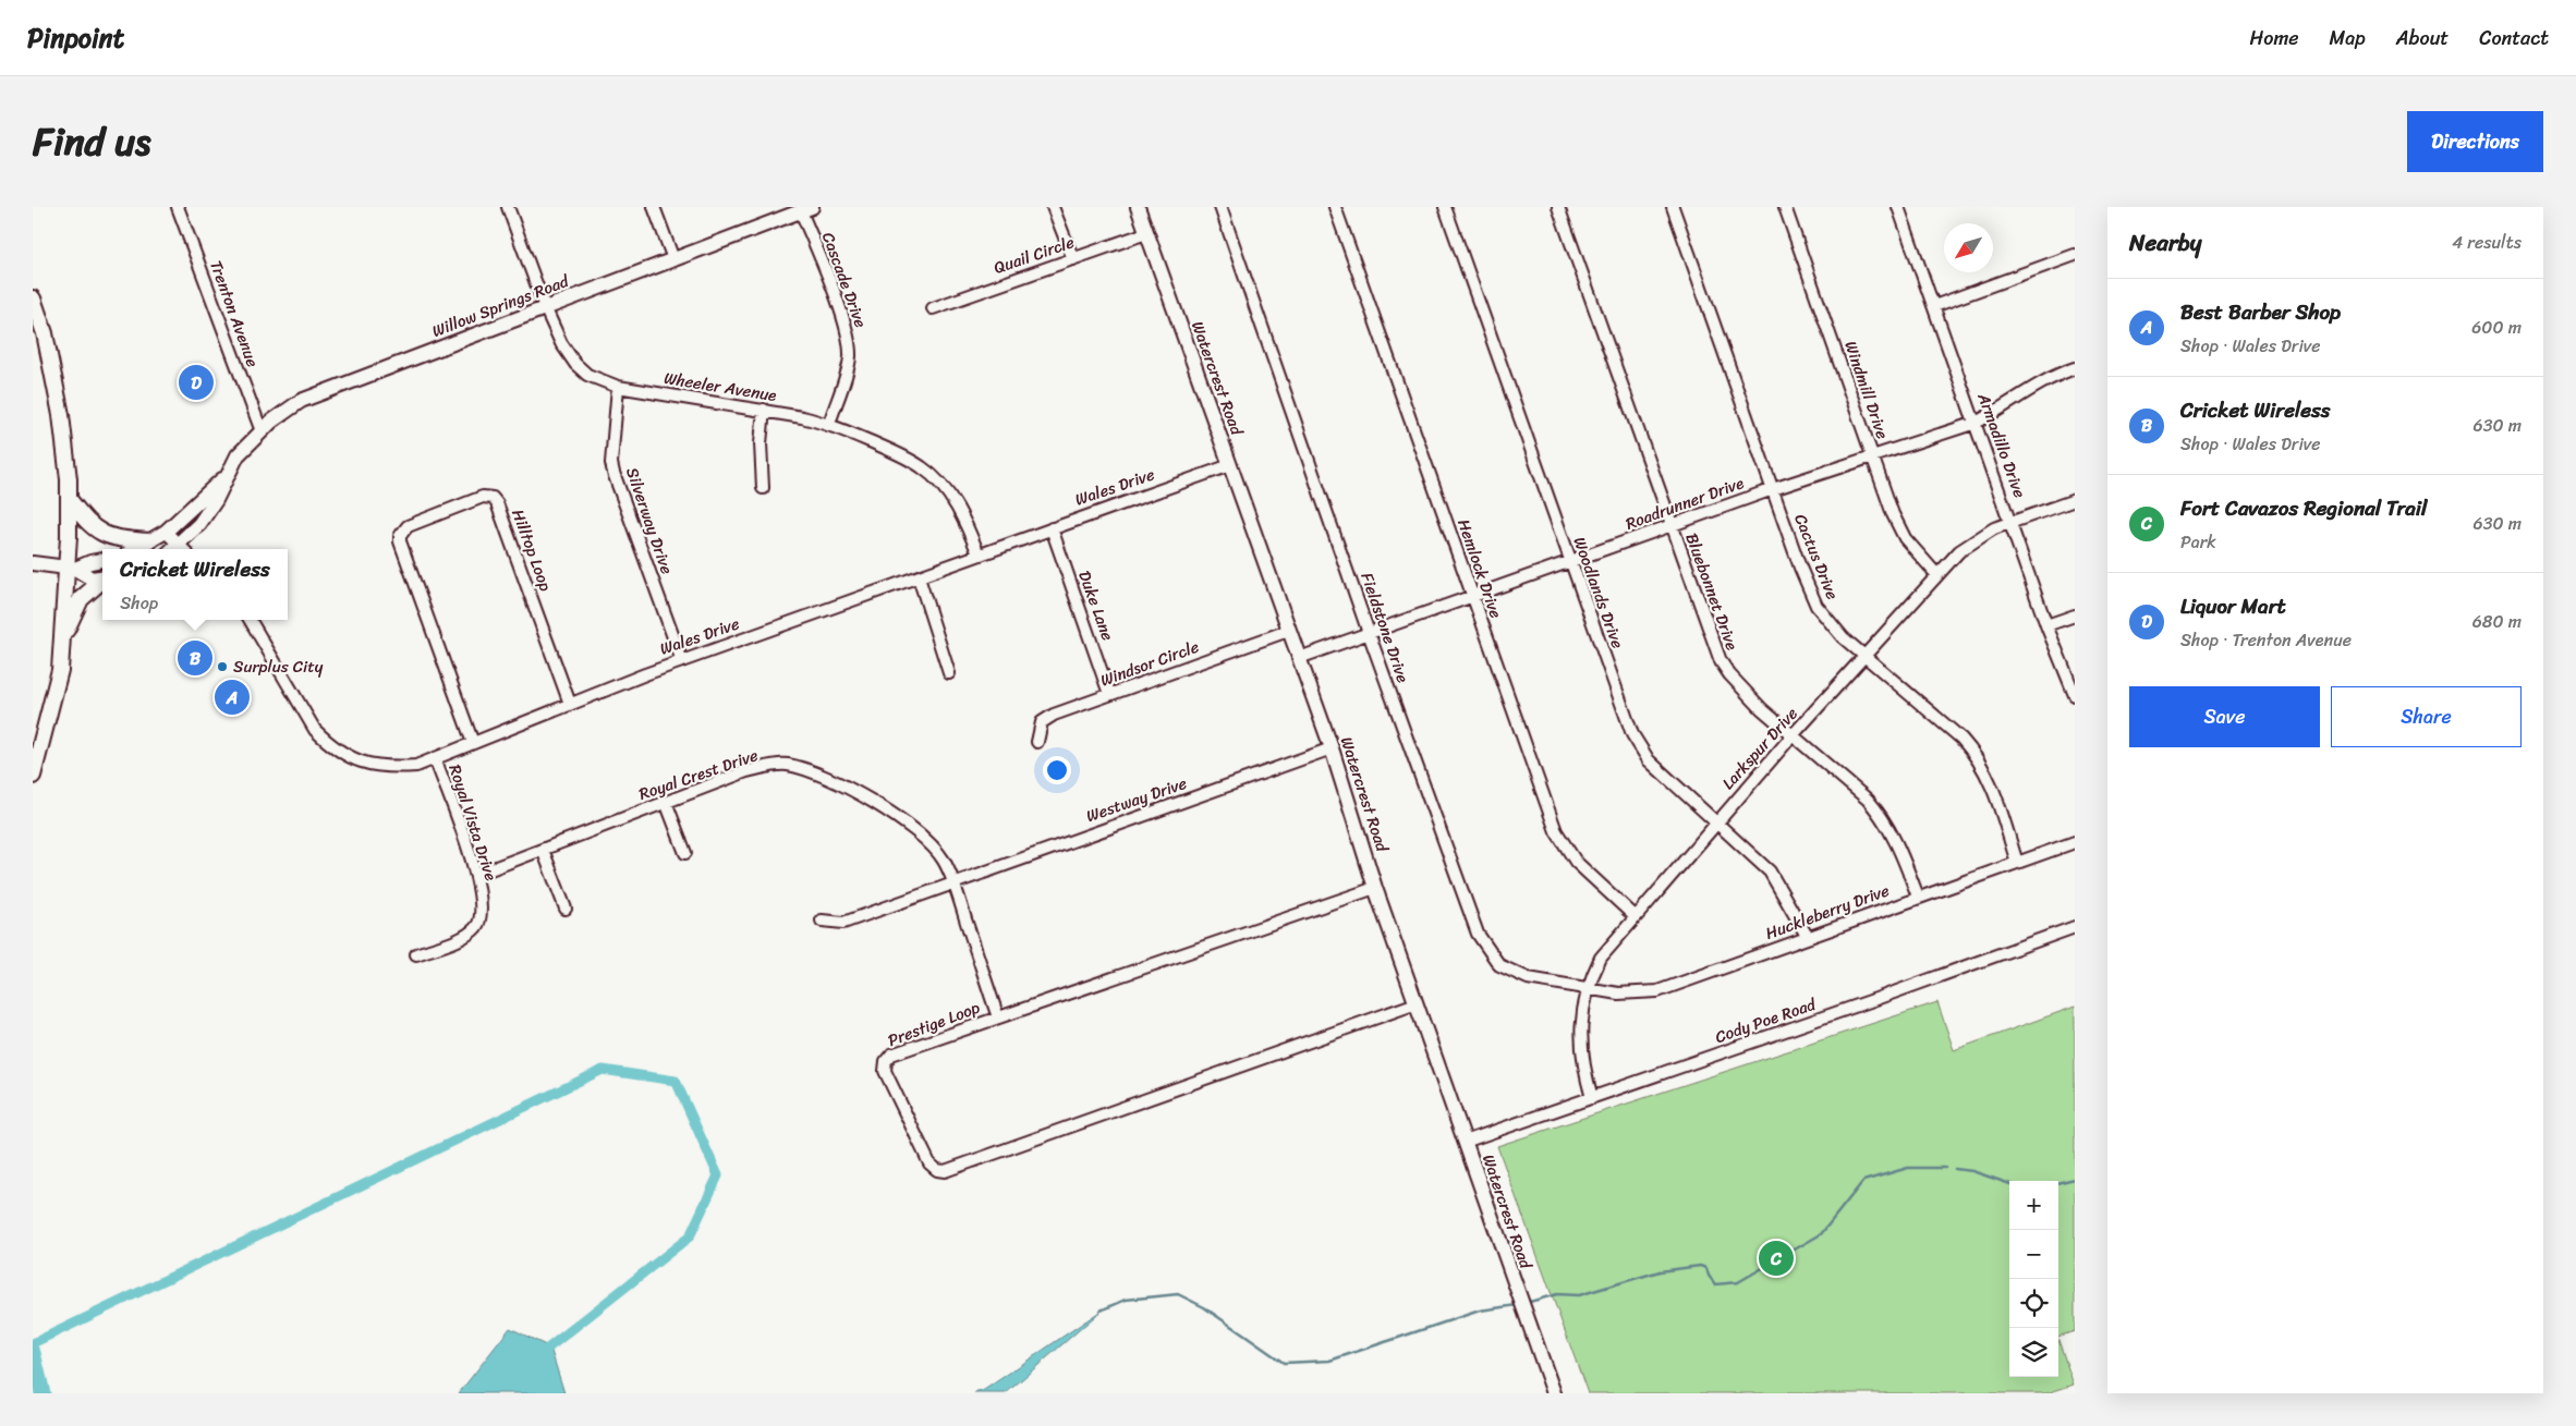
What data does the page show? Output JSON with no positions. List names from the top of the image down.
{
  "streets": {
    "street": [
      "Quail Circle",
      "Cascade Drive",
      "Willow Springs Road",
      "Trenton Avenue",
      "Watercrest Road",
      "Wheeler Avenue",
      "Windmill Drive",
      "Armadillo Drive",
      "Wales Drive",
      "Roadrunner Drive",
      "Silverway Drive",
      "Hilltop Loop",
      "Cactus Drive",
      "Hemlock Drive",
      "Bluebonnet Drive",
      "Woodlands Drive",
      "Duke Lane",
      "Fieldstone Drive",
      "Windsor Circle",
      "Larkspur Drive",
      "Royal Crest Drive",
      "Westway Drive",
      "Royal Vista Drive",
      "Huckleberry Drive",
      "Cody Poe Road",
      "Prestige Loop"
    ]
  },
  "crossings": [
    ["Quail Circle", "Watercrest Road"],
    ["Cascade Drive", "Willow Springs Road"],
    ["Cascade Drive", "Wheeler Avenue"],
    ["Willow Springs Road", "Trenton Avenue"],
    ["Willow Springs Road", "Wheeler Avenue"],
    ["Watercrest Road", "Wales Drive"],
    ["Watercrest Road", "Roadrunner Drive"],
    ["Watercrest Road", "Windsor Circle"],
    ["Watercrest Road", "Westway Drive"],
    ["Watercrest Road", "Cody Poe Road"],
    ["Watercrest Road", "Prestige Loop"],
    ["Wheeler Avenue", "Wales Drive"],
    ["Wheeler Avenue", "Silverway Drive"],
    ["Windmill Drive", "Roadrunner Drive"],
    ["Windmill Drive", "Larkspur Drive"],
    ["Armadillo Drive", "Roadrunner Drive"],
    ["Armadillo Drive", "Larkspur Drive"],
    ["Wales Drive", "Silverway Drive"],
    ["Wales Drive", "Hilltop Loop"],
    ["Wales Drive", "Duke Lane"],
    ["Wales Drive", "Royal Vista Drive"],
    ["Roadrunner Drive", "Cactus Drive"],
    ["Roadrunner Drive", "Hemlock Drive"],
    ["Roadrunner Drive", "Bluebonnet Drive"],
    ["Roadrunner Drive", "Woodlands Drive"],
    ["Roadrunner Drive", "Fieldstone Drive"],
    ["Cactus Drive", "Larkspur Drive"],
    ["Cactus Drive", "Huckleberry Drive"],
    ["Hemlock Drive", "Larkspur Drive"],
    ["Bluebonnet Drive", "Larkspur Drive"],
    ["Bluebonnet Drive", "Huckleberry Drive"],
    ["Woodlands Drive", "Larkspur Drive"],
    ["Woodlands Drive", "Huckleberry Drive"],
    ["Duke Lane", "Windsor Circle"],
    ["Fieldstone Drive", "Larkspur Drive"],
    ["Fieldstone Drive", "Huckleberry Drive"],
    ["Larkspur Drive", "Huckleberry Drive"],
    ["Larkspur Drive", "Cody Poe Road"],
    ["Royal Crest Drive", "Westway Drive"],
    ["Royal Crest Drive", "Royal Vista Drive"],
    ["Royal Crest Drive", "Prestige Loop"]
  ],
  "places": ["Surplus City"],
  "north": "bottom left",
  "page": {
    "header": "Pinpoint",
    "nav": [
      "Home",
      "Map",
      "About",
      "Contact"
    ],
    "title": "Find us",
    "buttons": [
      "Directions",
      ["Save", "Share"]
    ],
    "heading": ["Nearby", "4 results"],
    "list": [
      {
        "mark": "A",
        "name": "Best Barber Shop",
        "note": "Shop · Wales Drive",
        "value": "600 m"
      },
      {
        "mark": "B",
        "name": "Cricket Wireless",
        "note": "Shop · Wales Drive",
        "value": "630 m"
      },
      {
        "mark": "C",
        "name": "Fort Cavazos Regional Trail",
        "note": "Park",
        "value": "630 m"
      },
      {
        "mark": "D",
        "name": "Liquor Mart",
        "note": "Shop · Trenton Avenue",
        "value": "680 m"
      }
    ],
    "pins": [
      "D",
      "B",
      "A",
      "C"
    ],
    "popup": ["Cricket Wireless", "Shop"],
    "map_buttons": ["+", "−"]
  }
}
